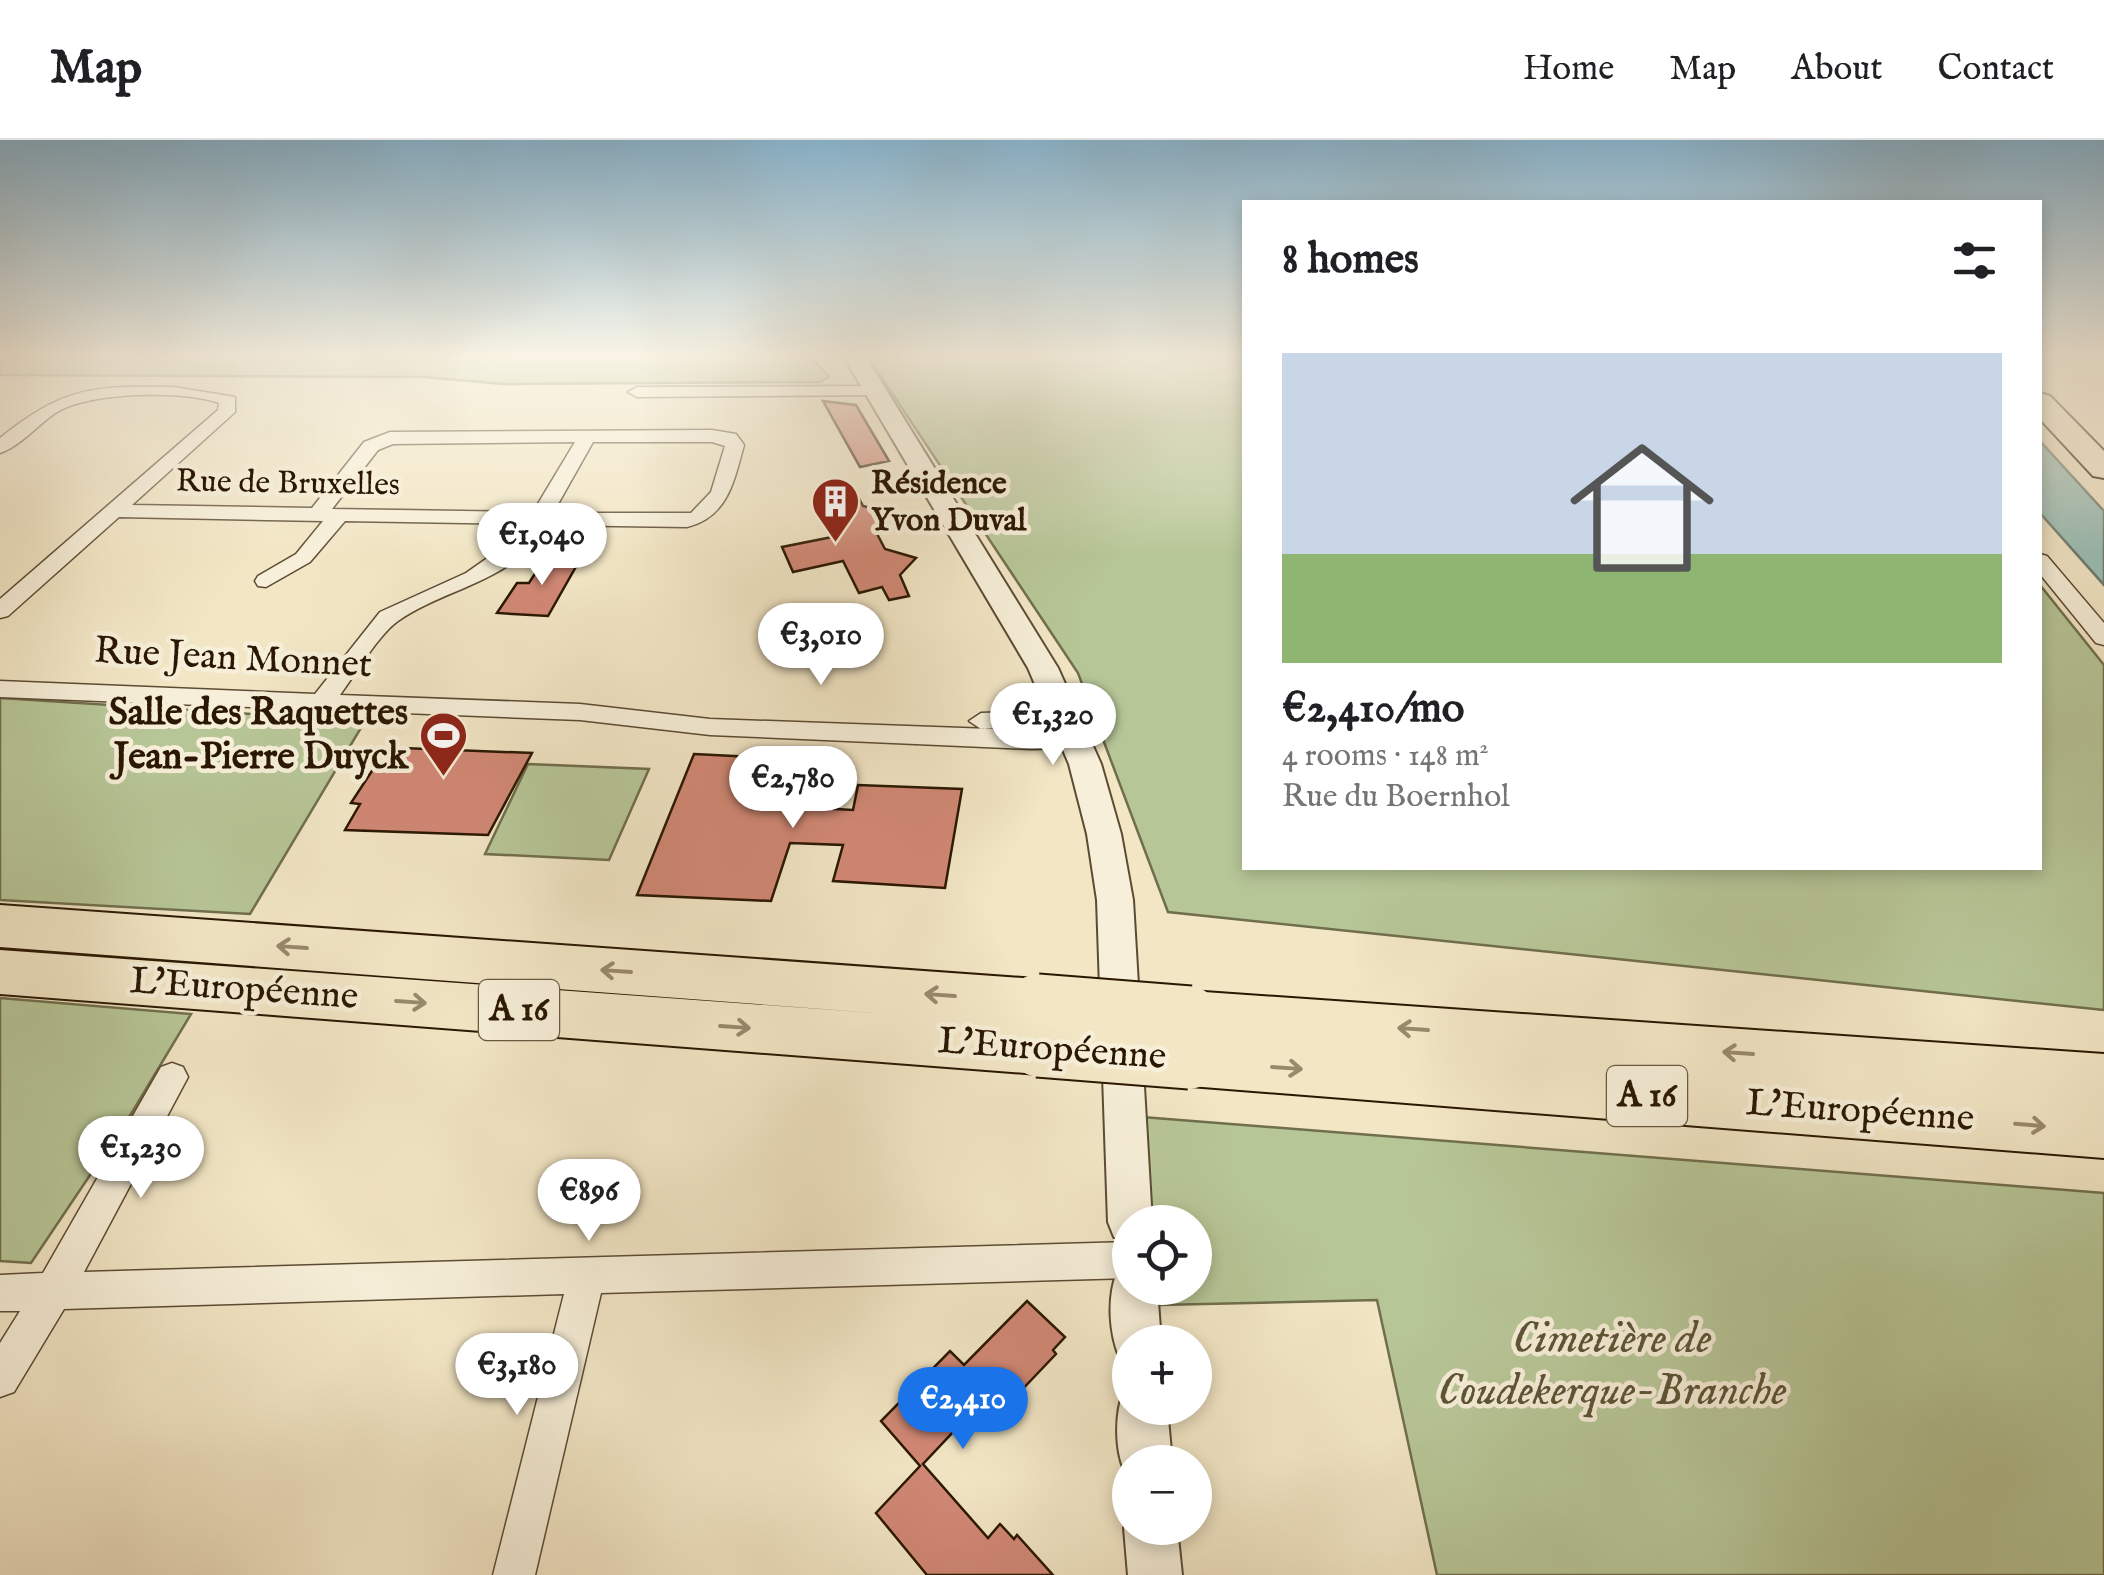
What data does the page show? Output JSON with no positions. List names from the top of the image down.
{
  "streets": {
    "highway": ["L'Européenne", "A 16"],
    "street": ["Rue de Bruxelles", "Rue Jean Monnet"]
  },
  "parks": ["Cimetière de Coudekerque-Branche"],
  "places": {
    "building": ["Résidence Yvon Duval"],
    "sports": ["Salle des Raquettes Jean-Pierre Duyck"]
  },
  "page": {
    "header": "Map",
    "nav": [
      "Home",
      "Map",
      "About",
      "Contact"
    ],
    "heading": "8 homes",
    "list": [
      {
        "name": "€2,410/mo",
        "note": "4 rooms · 148 m² · Rue du Boernhol"
      }
    ],
    "price": [
      "€1,040",
      "€3,010",
      "€1,320",
      "€2,780",
      "€1,230",
      "€896",
      "€3,180",
      "€2,410"
    ],
    "map_buttons": ["+", "−"]
  }
}
